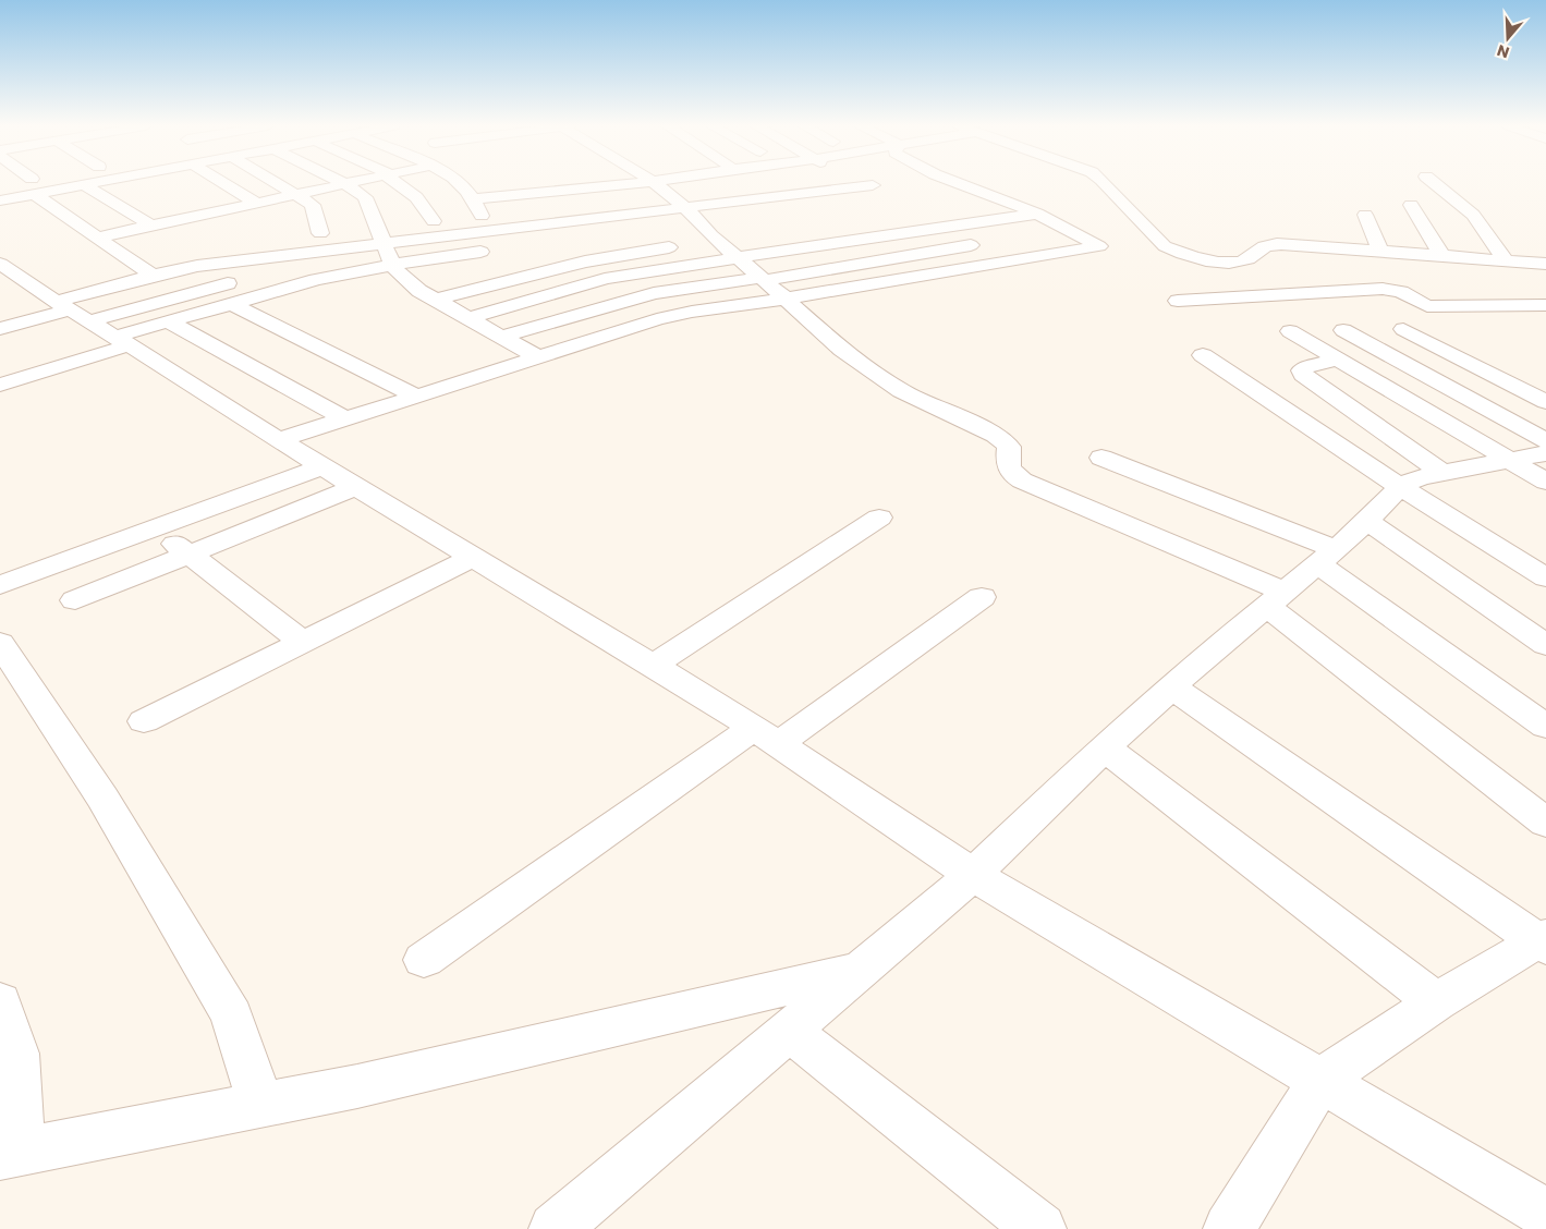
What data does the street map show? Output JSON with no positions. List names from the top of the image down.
{
  "north": "bottom"
}
